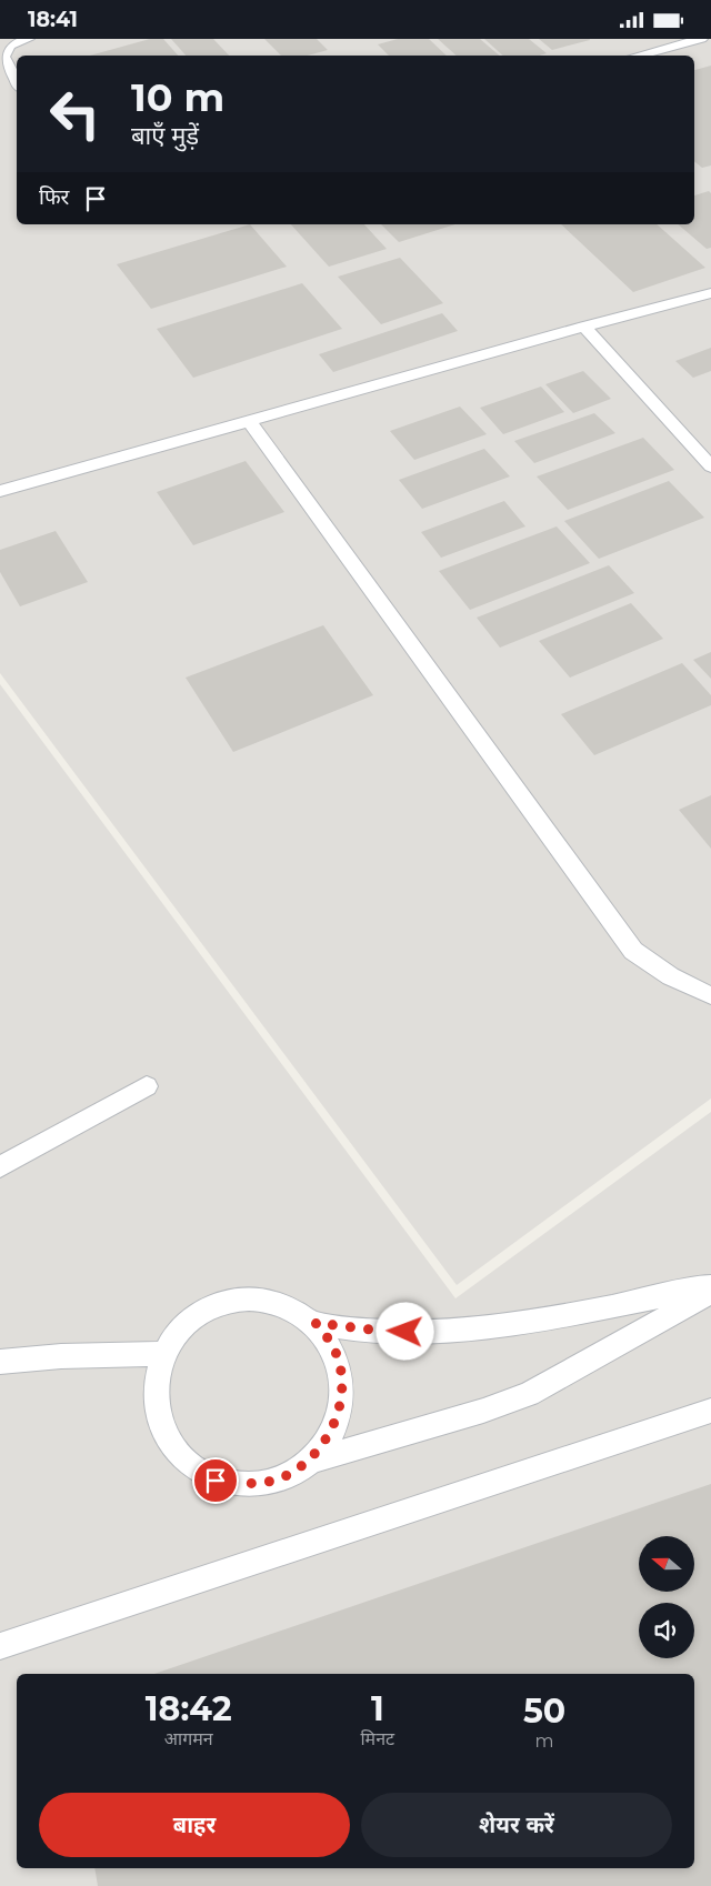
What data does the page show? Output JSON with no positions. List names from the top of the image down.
{
  "north": "left",
  "page": {
    "status": "18:41",
    "turn": ["10 m", "बाएँ मुड़ें"],
    "then": "फिर",
    "eta": [
      "18:42",
      "आगमन",
      "1",
      "मिनट",
      "50",
      "m"
    ],
    "buttons": ["बाहर", "शेयर करें"]
  }
}
